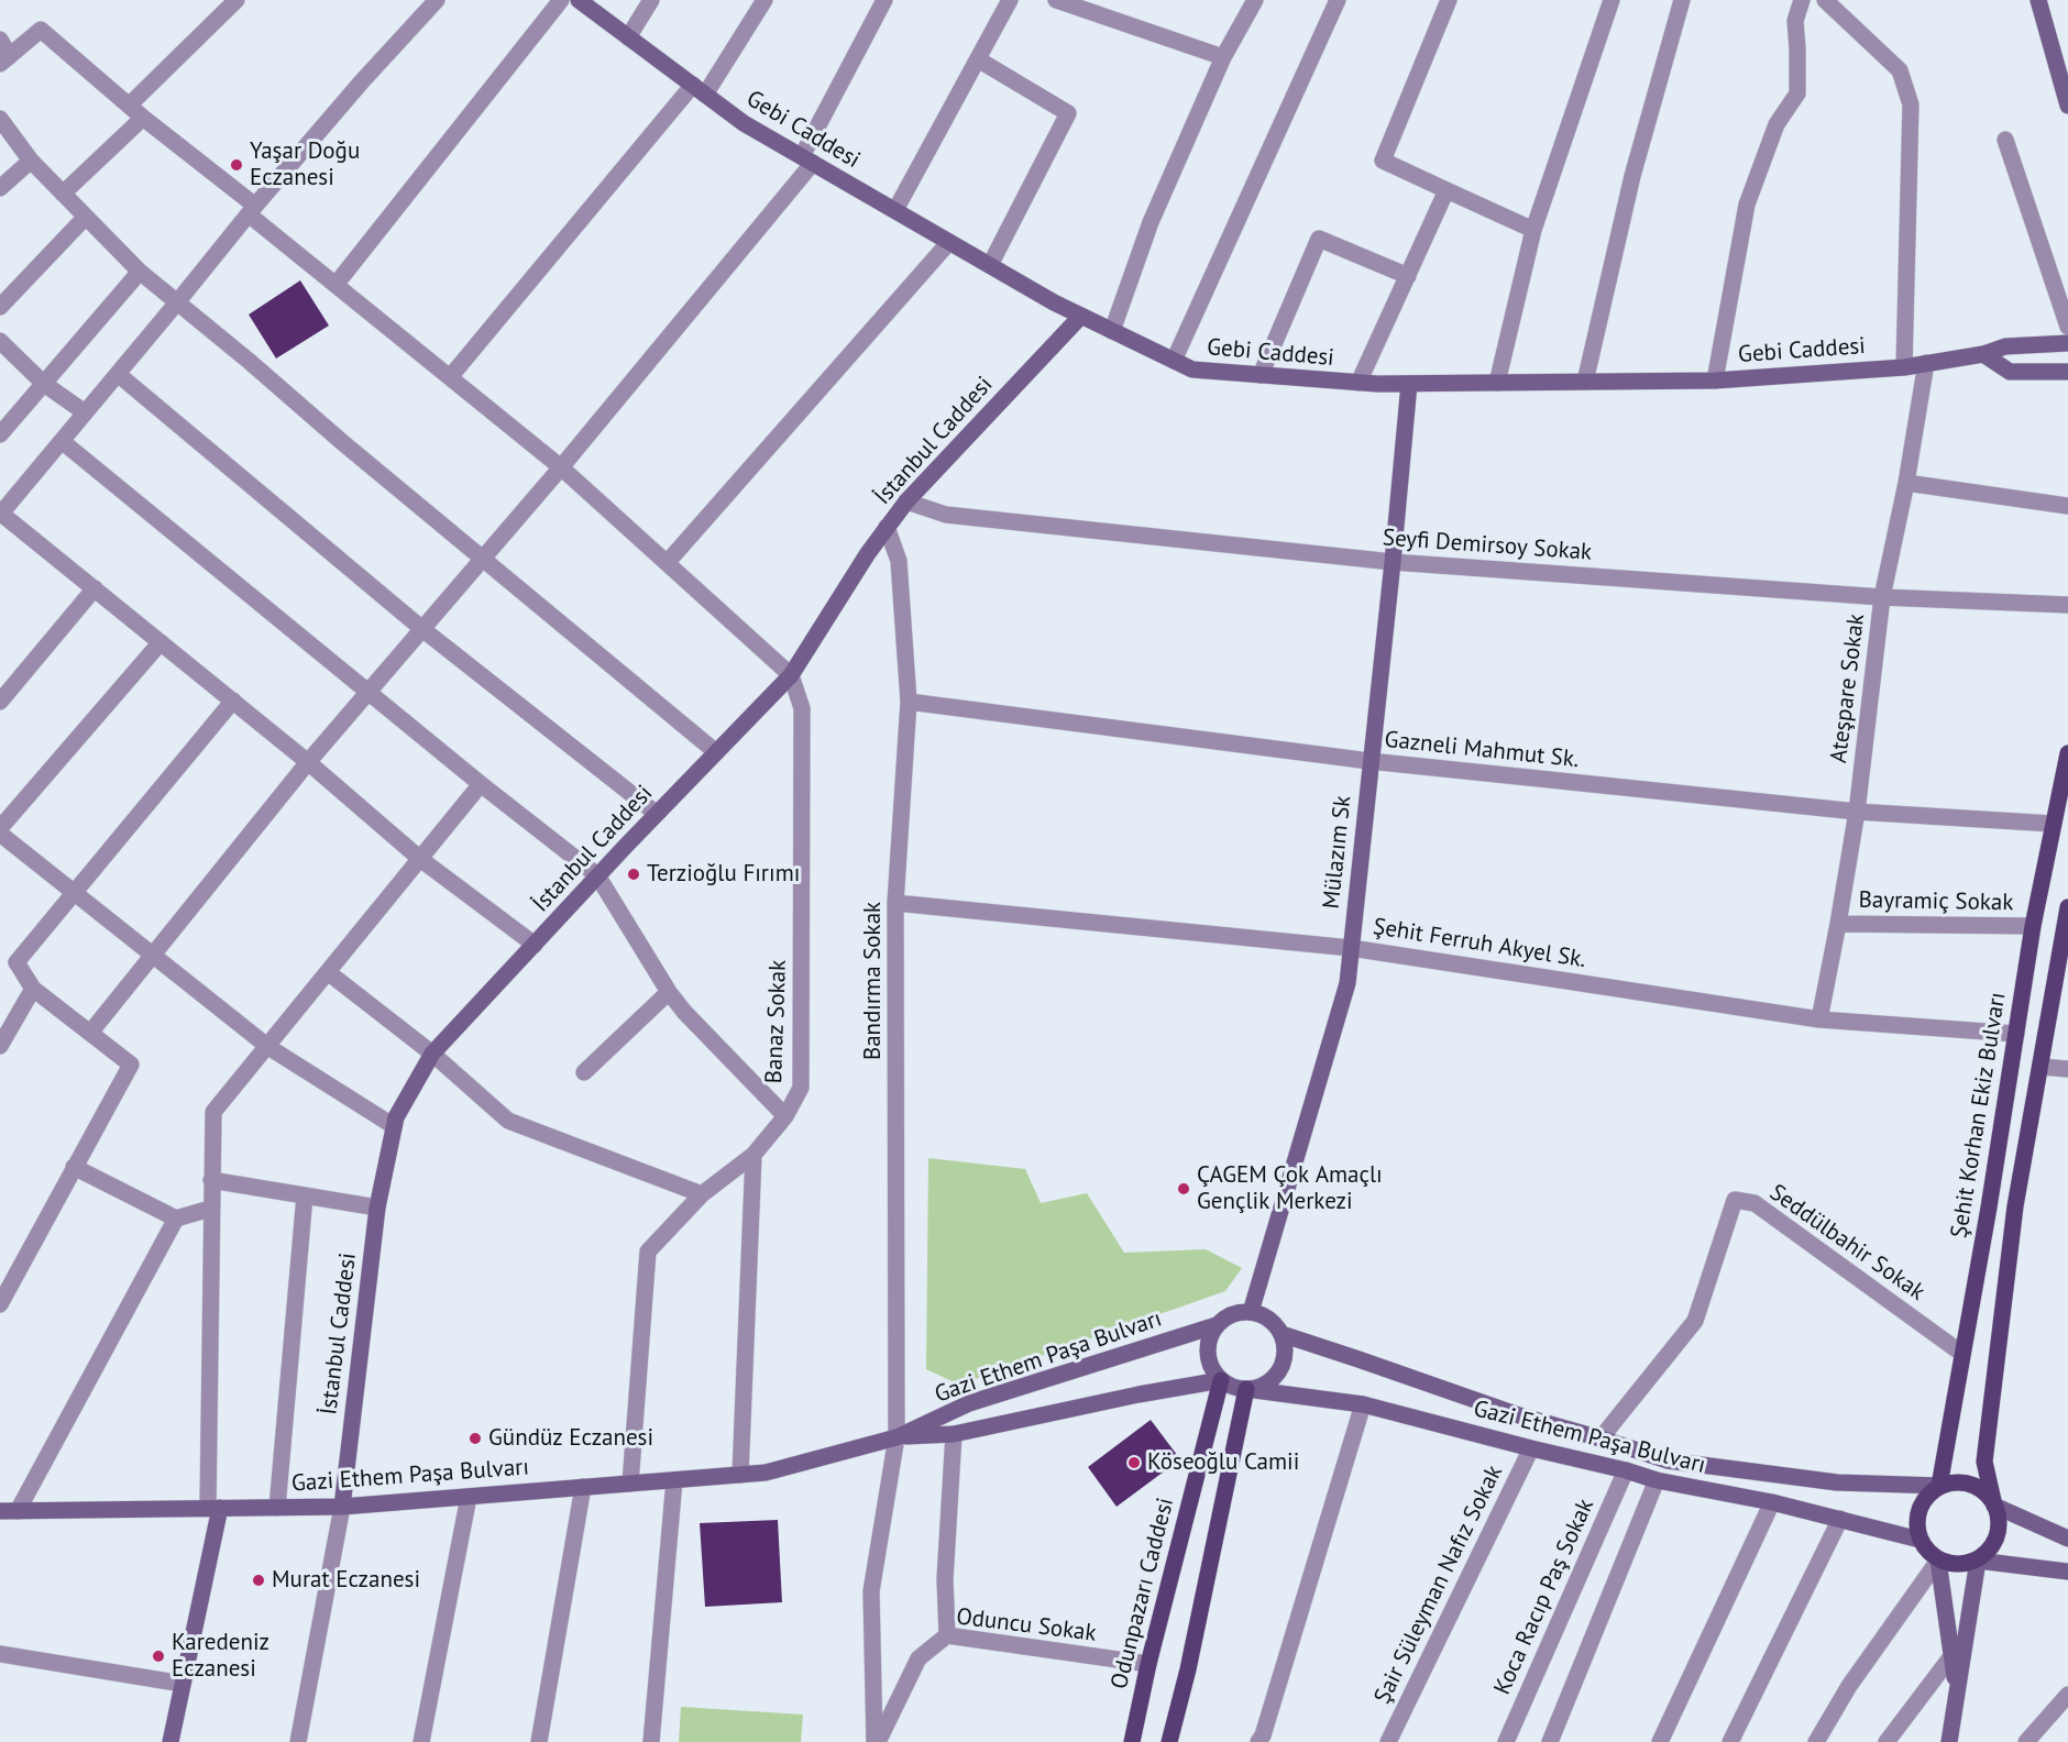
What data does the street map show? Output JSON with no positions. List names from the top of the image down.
{
  "streets": {
    "main road": [
      "Gebi Caddesi",
      "İstanbul Caddesi",
      "Mülazım Sk",
      "Şehit Korhan Ekiz Bulvarı",
      "Gazi Ethem Paşa Bulvarı",
      "Odunpazarı Caddesi"
    ],
    "street": [
      "Seyfi Demirsoy Sokak",
      "Ateşpare Sokak",
      "Gazneli Mahmut Sk.",
      "Bayramiç Sokak",
      "Şehit Ferruh Akyel Sk.",
      "Bandırma Sokak",
      "Banaz Sokak",
      "Seddülbahir Sokak",
      "Şair Süleyman Nafız Sokak",
      "Koca Racıp Paş Sokak",
      "Oduncu Sokak"
    ]
  },
  "crossings": [
    ["Gebi Caddesi", "İstanbul Caddesi"],
    ["Gebi Caddesi", "Ateşpare Sokak"],
    ["Gebi Caddesi", "Mülazım Sk"],
    ["İstanbul Caddesi", "Seyfi Demirsoy Sokak"],
    ["İstanbul Caddesi", "Bandırma Sokak"],
    ["İstanbul Caddesi", "Banaz Sokak"],
    ["İstanbul Caddesi", "Gazi Ethem Paşa Bulvarı"],
    ["Seyfi Demirsoy Sokak", "Ateşpare Sokak"],
    ["Seyfi Demirsoy Sokak", "Mülazım Sk"],
    ["Ateşpare Sokak", "Gazneli Mahmut Sk."],
    ["Ateşpare Sokak", "Bayramiç Sokak"],
    ["Ateşpare Sokak", "Şehit Ferruh Akyel Sk."],
    ["Gazneli Mahmut Sk.", "Mülazım Sk"],
    ["Gazneli Mahmut Sk.", "Bandırma Sokak"],
    ["Gazneli Mahmut Sk.", "Şehit Korhan Ekiz Bulvarı"],
    ["Mülazım Sk", "Şehit Ferruh Akyel Sk."],
    ["Mülazım Sk", "Gazi Ethem Paşa Bulvarı"],
    ["Mülazım Sk", "Odunpazarı Caddesi"],
    ["Bayramiç Sokak", "Şehit Korhan Ekiz Bulvarı"],
    ["Şehit Ferruh Akyel Sk.", "Bandırma Sokak"],
    ["Şehit Ferruh Akyel Sk.", "Şehit Korhan Ekiz Bulvarı"],
    ["Bandırma Sokak", "Gazi Ethem Paşa Bulvarı"],
    ["Bandırma Sokak", "Oduncu Sokak"],
    ["Banaz Sokak", "Gazi Ethem Paşa Bulvarı"],
    ["Şehit Korhan Ekiz Bulvarı", "Seddülbahir Sokak"],
    ["Şehit Korhan Ekiz Bulvarı", "Gazi Ethem Paşa Bulvarı"],
    ["Seddülbahir Sokak", "Gazi Ethem Paşa Bulvarı"],
    ["Gazi Ethem Paşa Bulvarı", "Şair Süleyman Nafız Sokak"],
    ["Gazi Ethem Paşa Bulvarı", "Odunpazarı Caddesi"],
    ["Gazi Ethem Paşa Bulvarı", "Koca Racıp Paş Sokak"],
    ["Odunpazarı Caddesi", "Oduncu Sokak"]
  ],
  "places": [
    "Yaşar Doğu Eczanesi",
    "Terzioğlu Fırımı",
    "ÇAGEM Çok Amaçlı Gençlik Merkezi",
    "Gündüz Eczanesi",
    "Köseoğlu Camii",
    "Murat Eczanesi",
    "Karedeniz Eczanesi"
  ]
}
